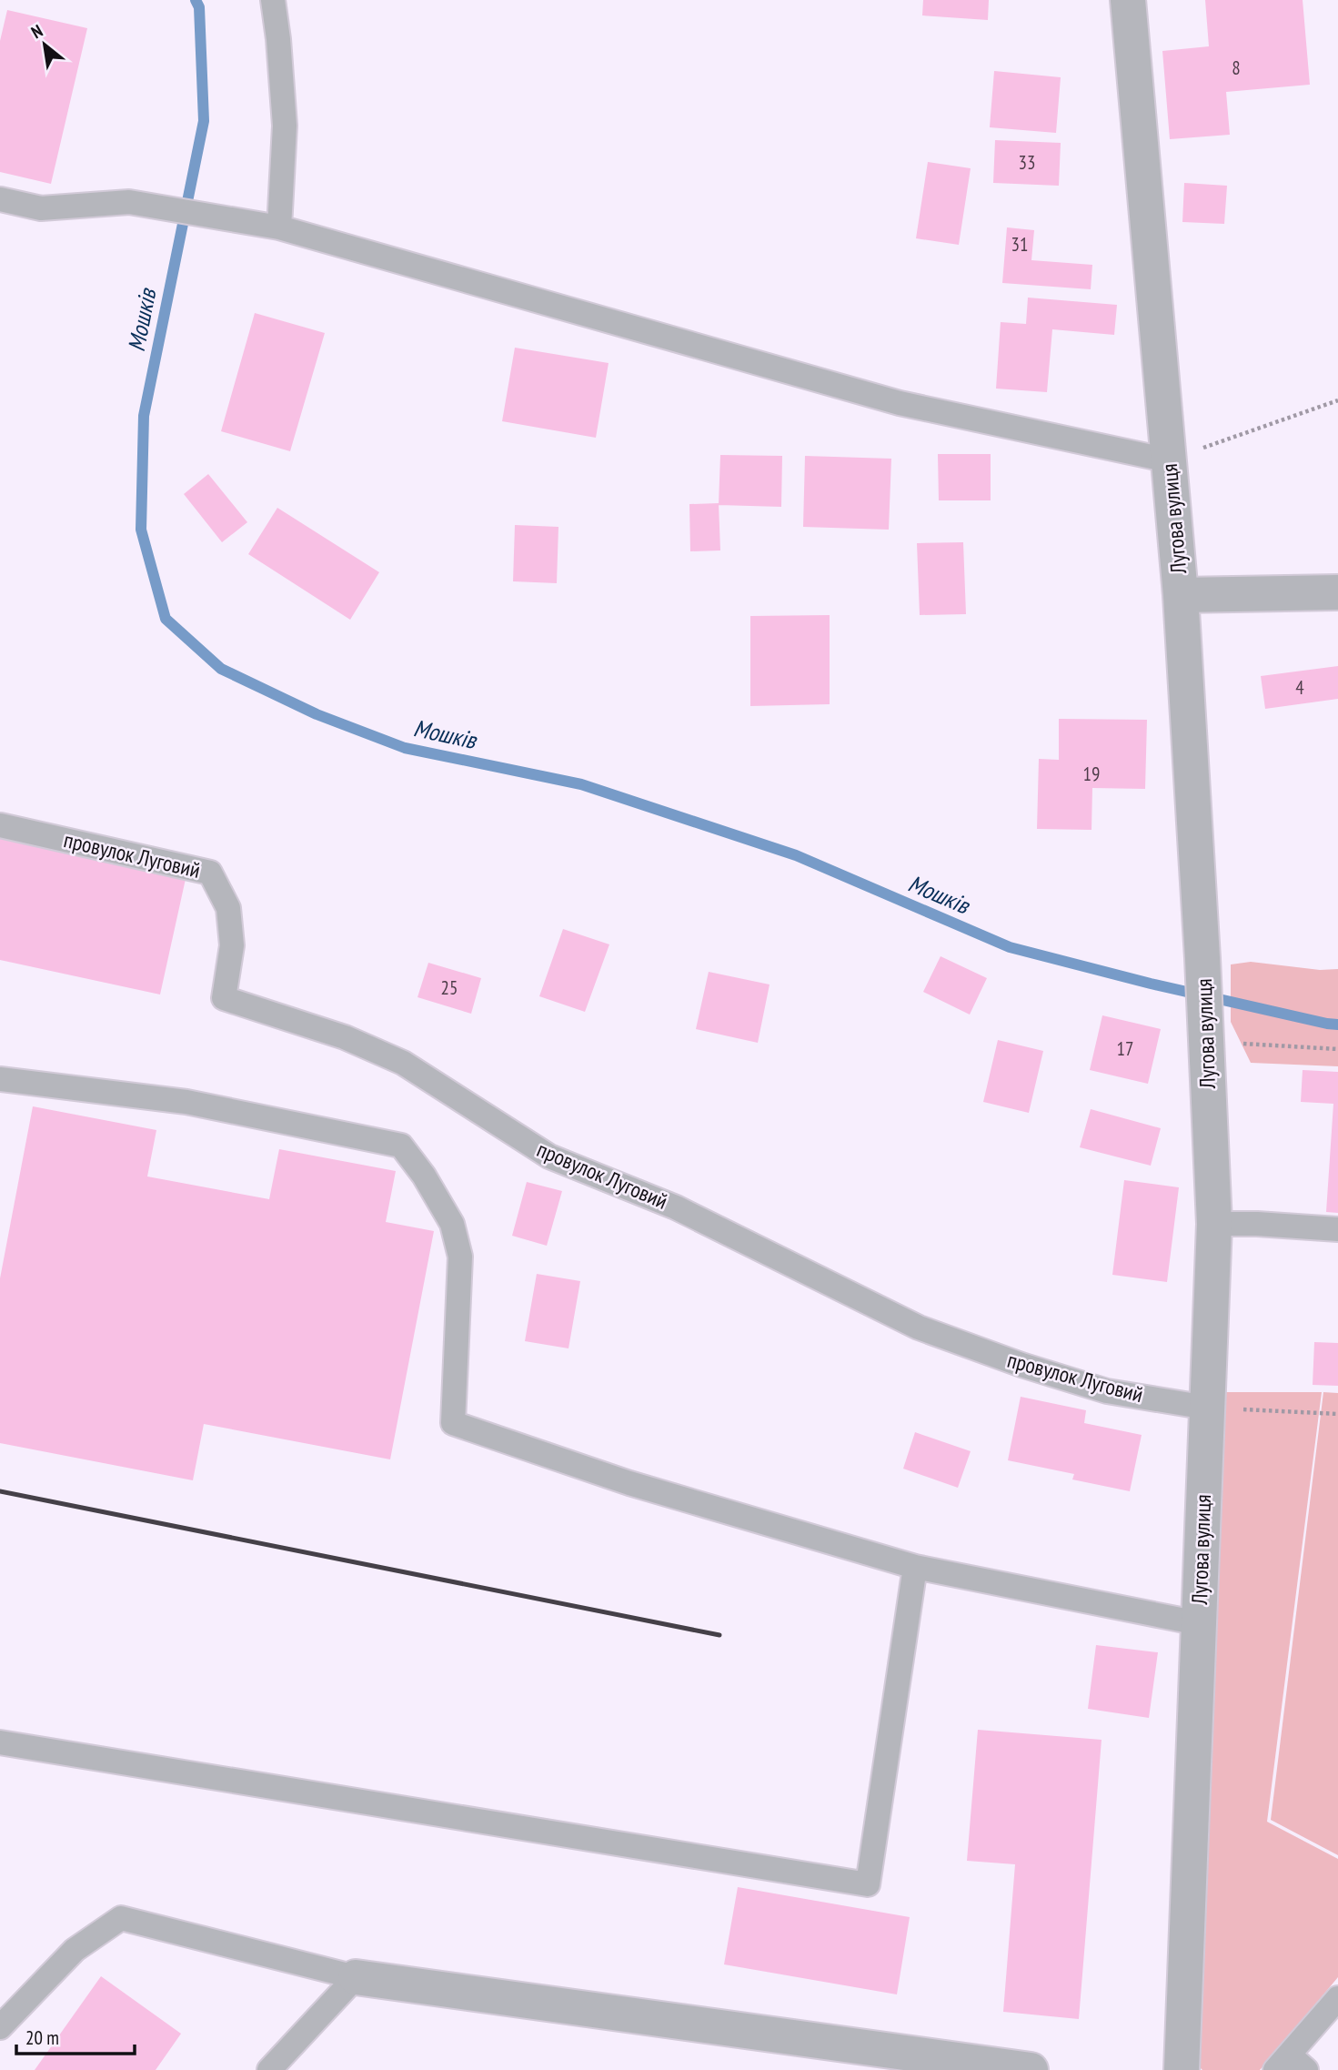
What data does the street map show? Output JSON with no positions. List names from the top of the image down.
{
  "streets": {
    "street": ["Лугова вулиця"],
    "lane": ["провулок Луговий"]
  },
  "crossings": [
    ["Лугова вулиця", "провулок Луговий"]
  ],
  "water": ["Мошків"],
  "house_numbers": [
    "8",
    "33",
    "31",
    "4",
    "19",
    "25",
    "17"
  ],
  "scale_bar": "20 m",
  "north": "top left"
}
